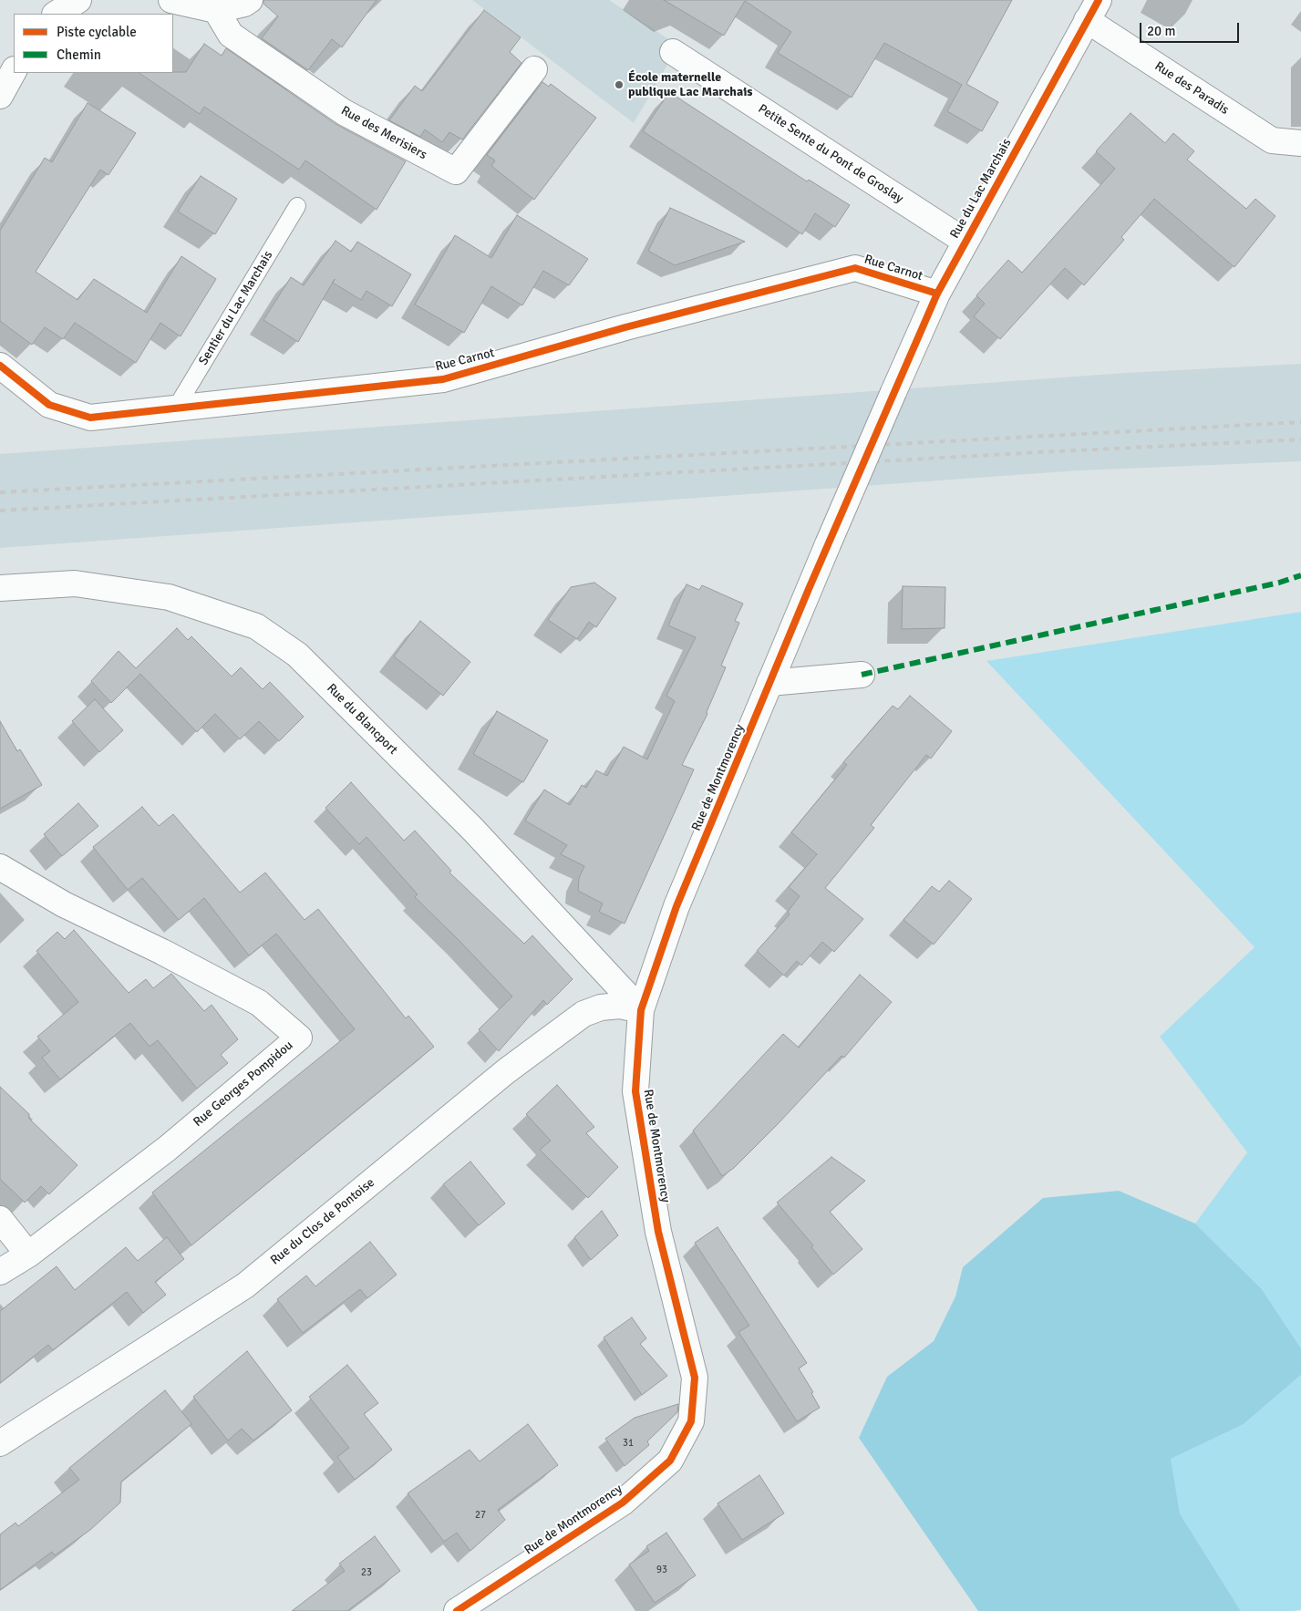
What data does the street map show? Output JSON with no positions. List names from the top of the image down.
{
  "streets": {
    "street": [
      "Rue des Paradis",
      "Rue des Merisiers",
      "Petite Sente du Pont de Groslay",
      "Rue du Lac Marchais",
      "Rue Carnot",
      "Rue du Blancport",
      "Rue de Montmorency",
      "Rue Georges Pompidou",
      "Rue du Clos de Pontoise"
    ],
    "lane": ["Sentier du Lac Marchais"]
  },
  "crossings": [
    ["Rue des Paradis", "Rue du Lac Marchais"],
    ["Petite Sente du Pont de Groslay", "Rue du Lac Marchais"],
    ["Rue du Lac Marchais", "Rue Carnot"],
    ["Rue du Lac Marchais", "Rue de Montmorency"],
    ["Rue Carnot", "Sentier du Lac Marchais"],
    ["Rue du Blancport", "Rue de Montmorency"],
    ["Rue du Blancport", "Rue du Clos de Pontoise"],
    ["Rue de Montmorency", "Rue du Clos de Pontoise"]
  ],
  "places": ["École maternelle publique Lac Marchais"],
  "house_numbers": [
    "31",
    "27",
    "93",
    "23"
  ],
  "legend": ["Piste cyclable", "Chemin"],
  "scale_bar": "20 m"
}
